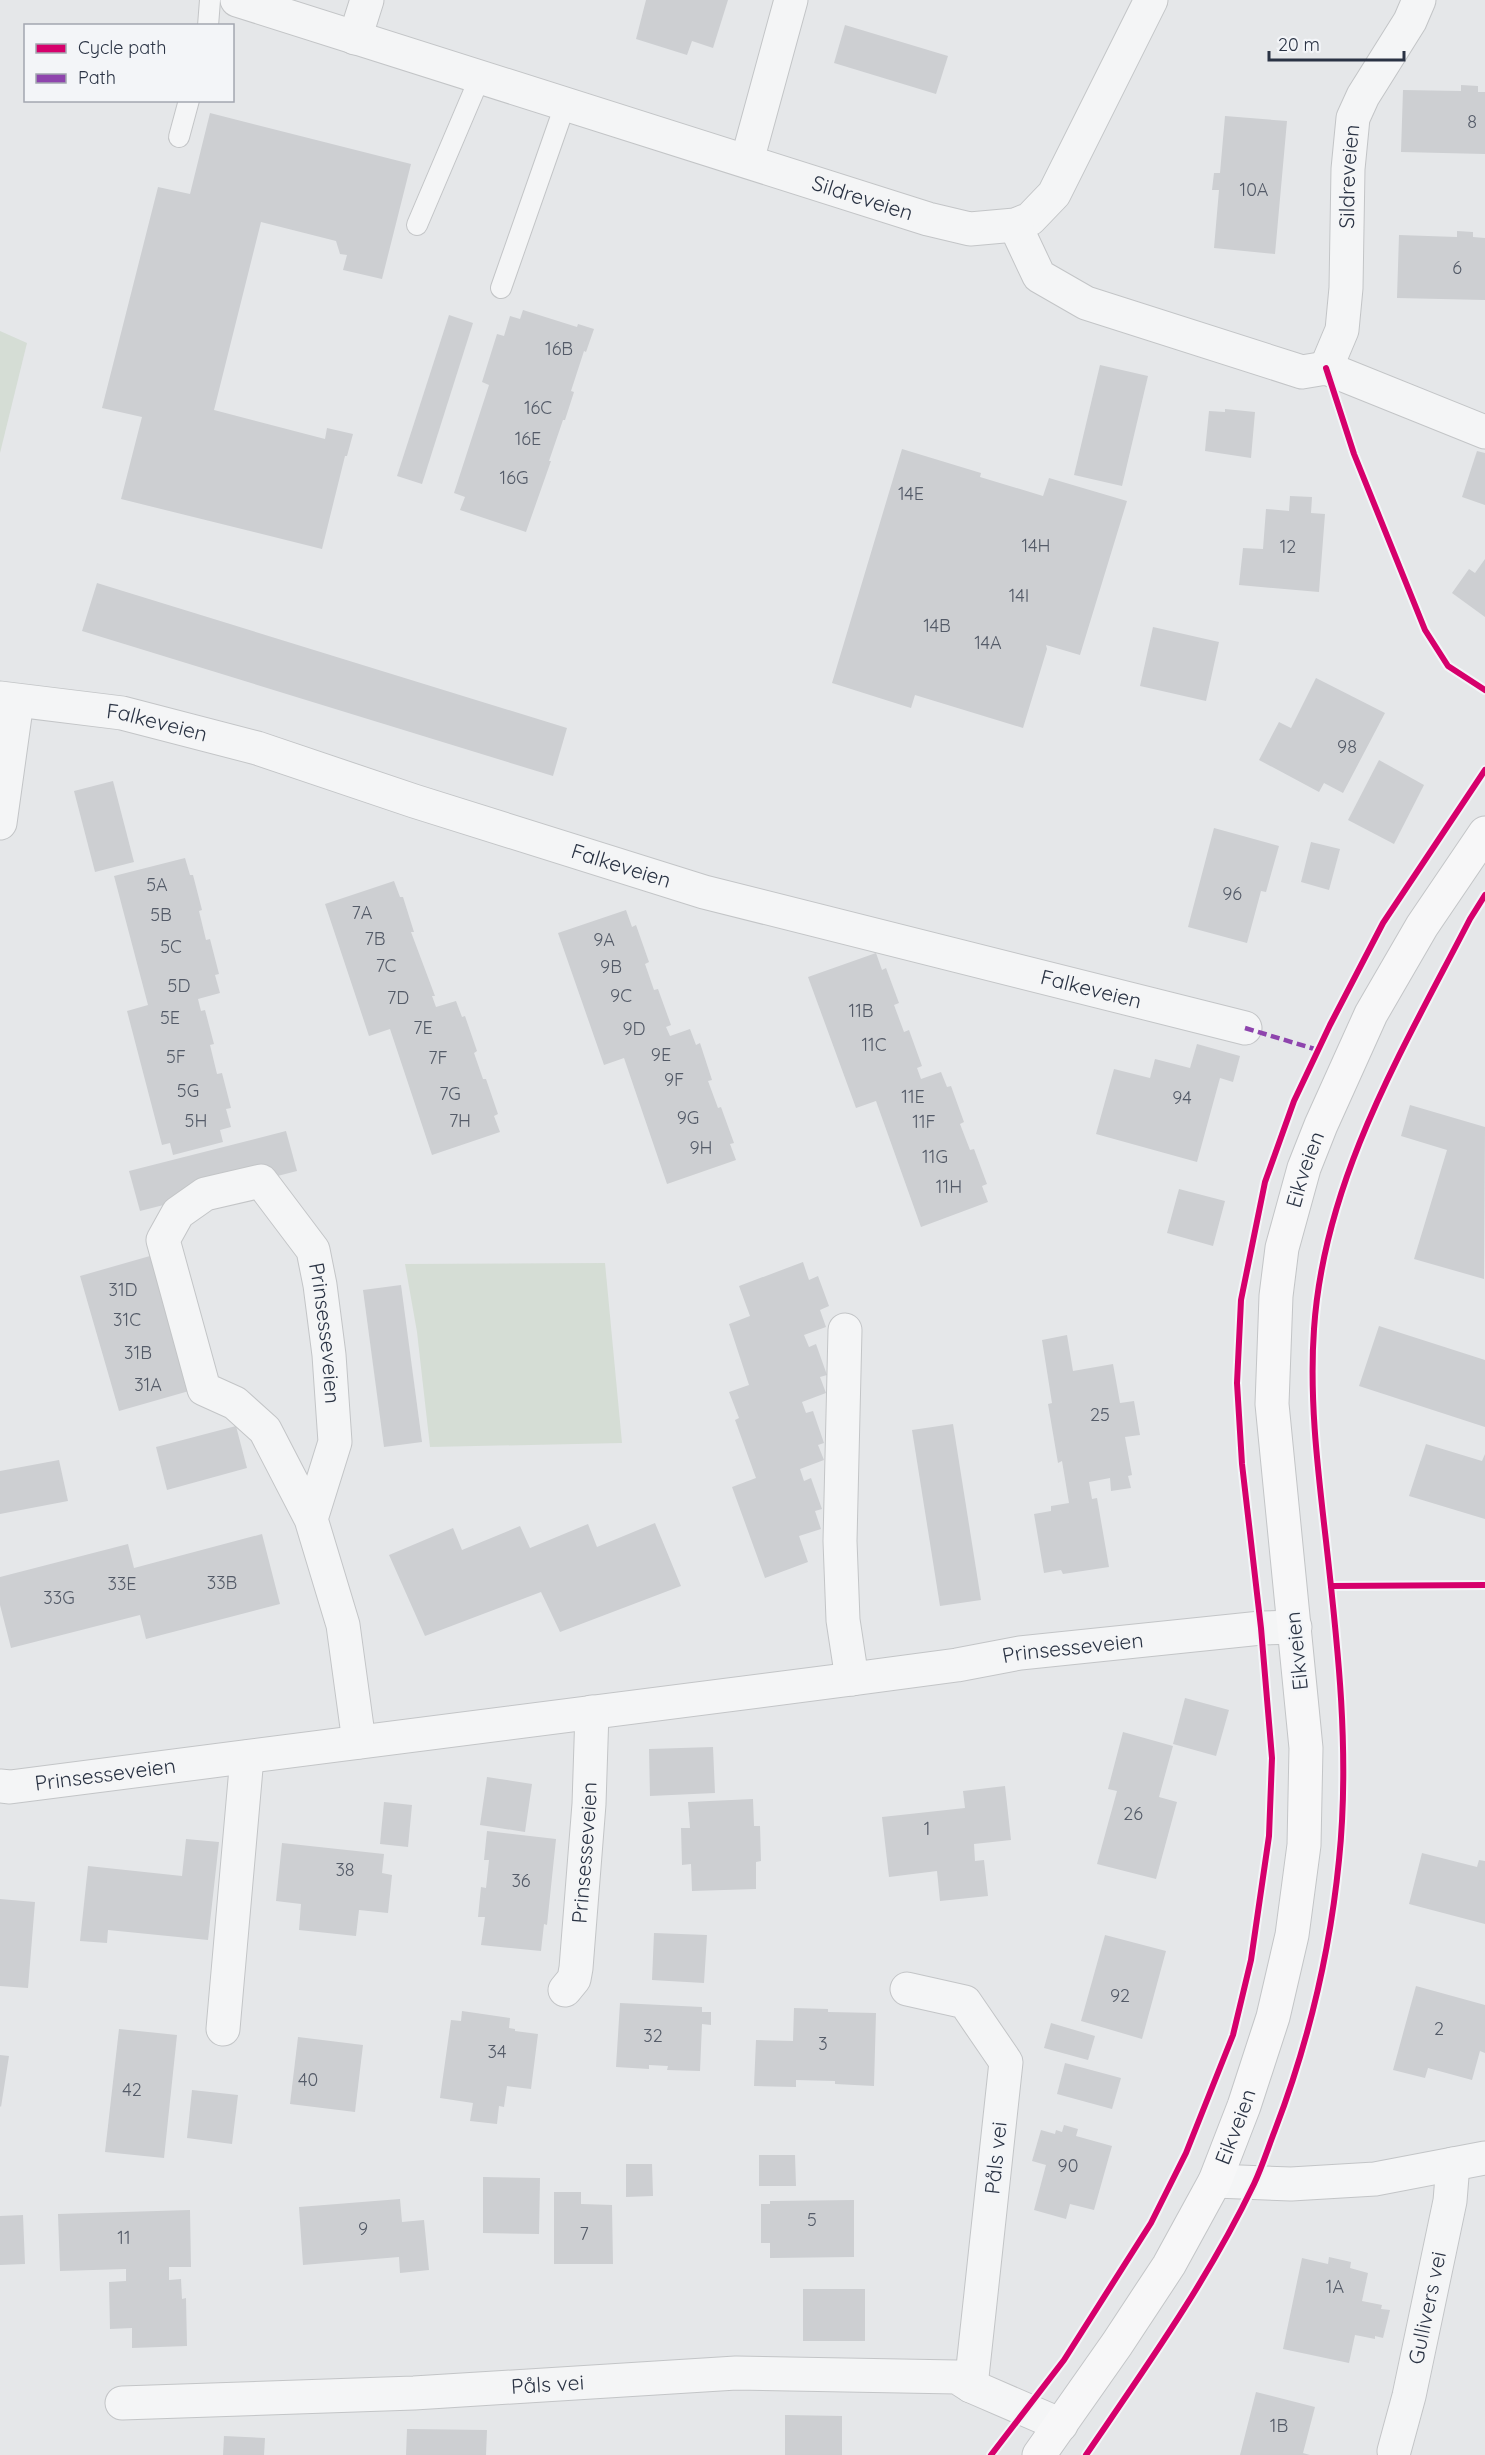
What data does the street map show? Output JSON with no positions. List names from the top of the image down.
{
  "streets": {
    "main road": ["Eikveien"],
    "street": [
      "Sildreveien",
      "Falkeveien",
      "Prinsesseveien",
      "Påls vei",
      "Gullivers vei"
    ]
  },
  "crossings": [
    ["Eikveien", "Prinsesseveien"],
    ["Eikveien", "Påls vei"]
  ],
  "house_numbers": [
    "8",
    "10A",
    "6",
    "16B",
    "16C",
    "16E",
    "16G",
    "14E",
    "14H",
    "12",
    "14I",
    "14B",
    "14A",
    "98",
    "5A",
    "96",
    "7A",
    "5B",
    "7B",
    "9A",
    "5C",
    "7C",
    "9B",
    "5D",
    "9C",
    "7D",
    "11B",
    "5E",
    "7E",
    "9D",
    "11C",
    "9E",
    "5F",
    "7F",
    "9F",
    "5G",
    "7G",
    "11E",
    "94",
    "9G",
    "5H",
    "7H",
    "11F",
    "9H",
    "11G",
    "11H",
    "31D",
    "31C",
    "31B",
    "31A",
    "25",
    "33B",
    "33E",
    "33G",
    "26",
    "1",
    "38",
    "36",
    "92",
    "2",
    "32",
    "3",
    "34",
    "40",
    "42",
    "90",
    "5",
    "9",
    "7",
    "11",
    "1A",
    "1B"
  ],
  "legend": ["Cycle path", "Path"],
  "scale_bar": "20 m"
}
